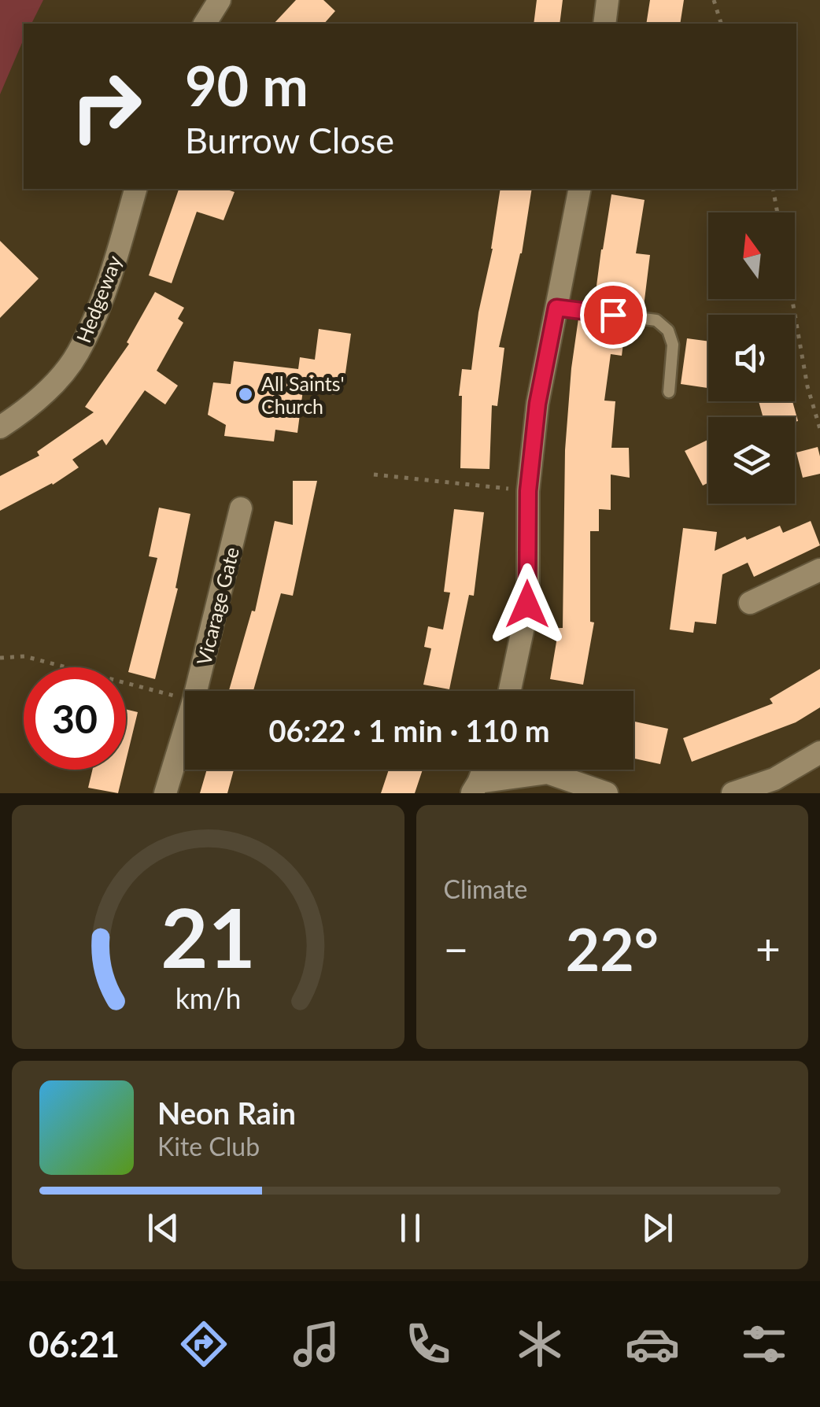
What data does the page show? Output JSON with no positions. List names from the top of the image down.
{
  "streets": {
    "street": ["Hedgeway", "Vicarage Gate"]
  },
  "places": ["All Saints' Church"],
  "north": "top",
  "page": {
    "turn": ["90 m", "Burrow Close"],
    "limit": "30",
    "trip": "06:22 · 1 min · 110 m",
    "tile": "Climate",
    "heat": ["−", "22°", "+"],
    "song": ["Neon Rain", "Kite Club"],
    "tabs": "06:21",
    "gauge": ["21", "km/h"]
  }
}
